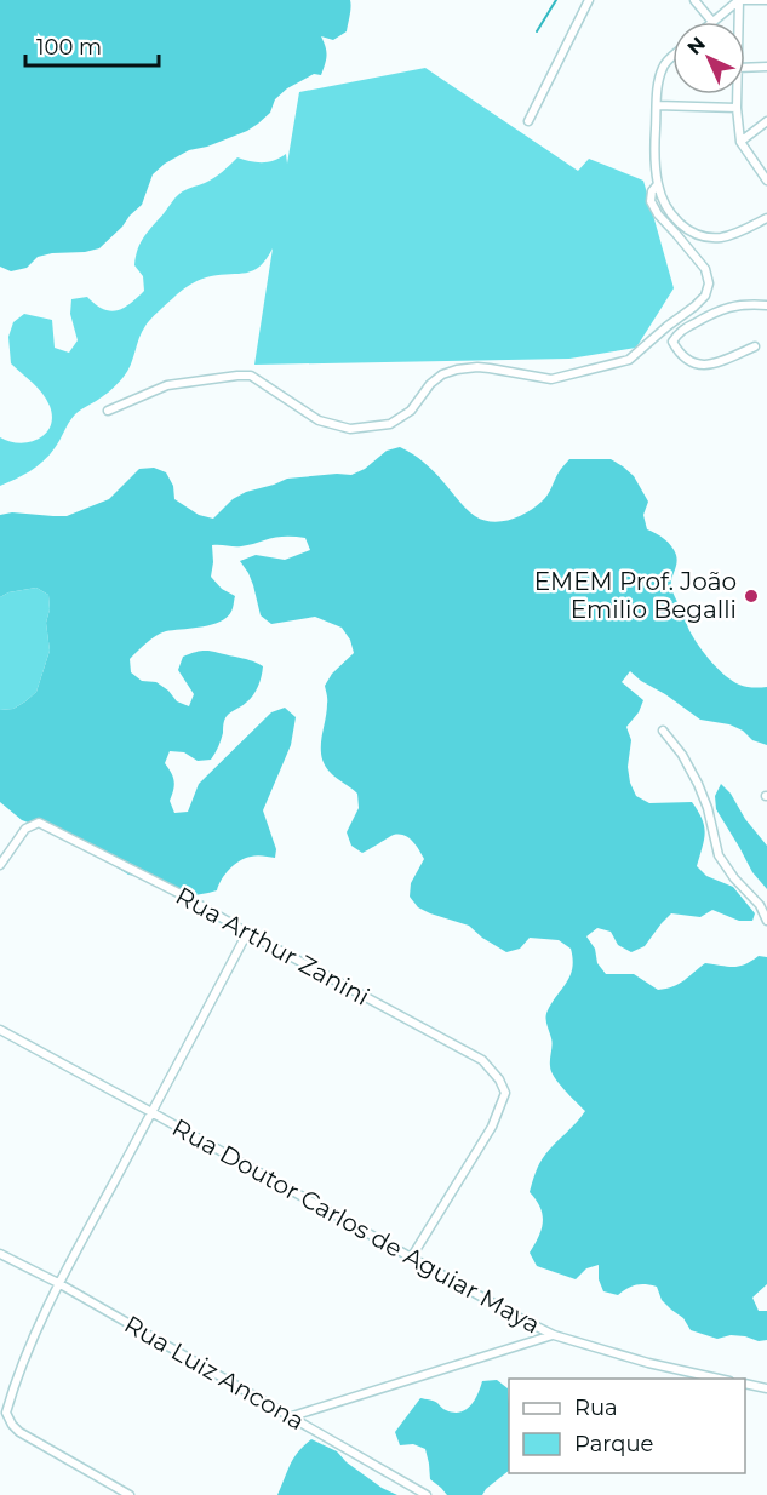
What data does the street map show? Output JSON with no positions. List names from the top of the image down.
{
  "streets": {
    "street": ["Rua Arthur Zanini", "Rua Doutor Carlos de Aguiar Maya", "Rua Luiz Ancona"]
  },
  "crossings": [
    ["Rua Arthur Zanini", "Rua Doutor Carlos de Aguiar Maya"]
  ],
  "places": ["EMEM Prof. João Emilio Begalli"],
  "legend": ["Rua", "Parque"],
  "scale_bar": "100 m",
  "north": "top left"
}
